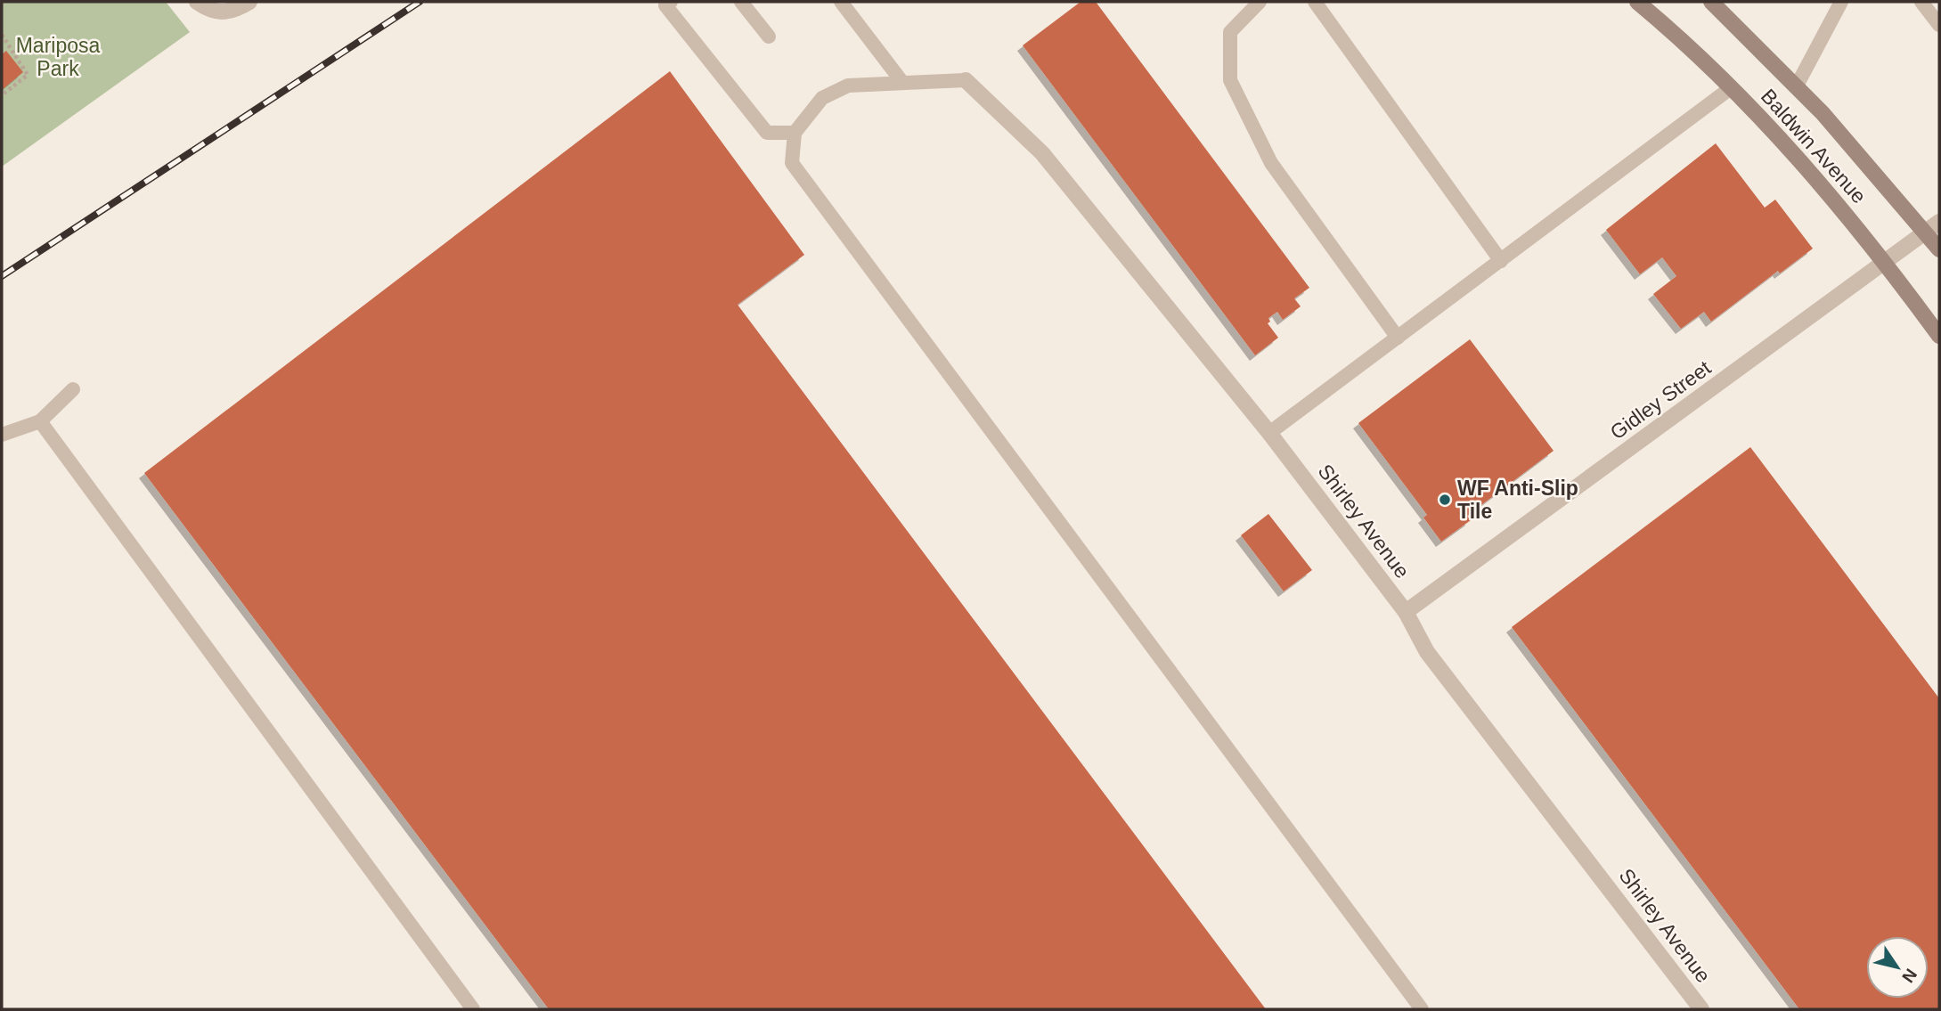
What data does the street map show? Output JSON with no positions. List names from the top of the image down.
{
  "streets": {
    "main road": ["Baldwin Avenue"],
    "street": ["Gidley Street", "Shirley Avenue"]
  },
  "crossings": [
    ["Baldwin Avenue", "Gidley Street"],
    ["Gidley Street", "Shirley Avenue"]
  ],
  "parks": ["Mariposa Park"],
  "places": ["WF Anti-Slip Tile"],
  "north": "bottom right"
}
